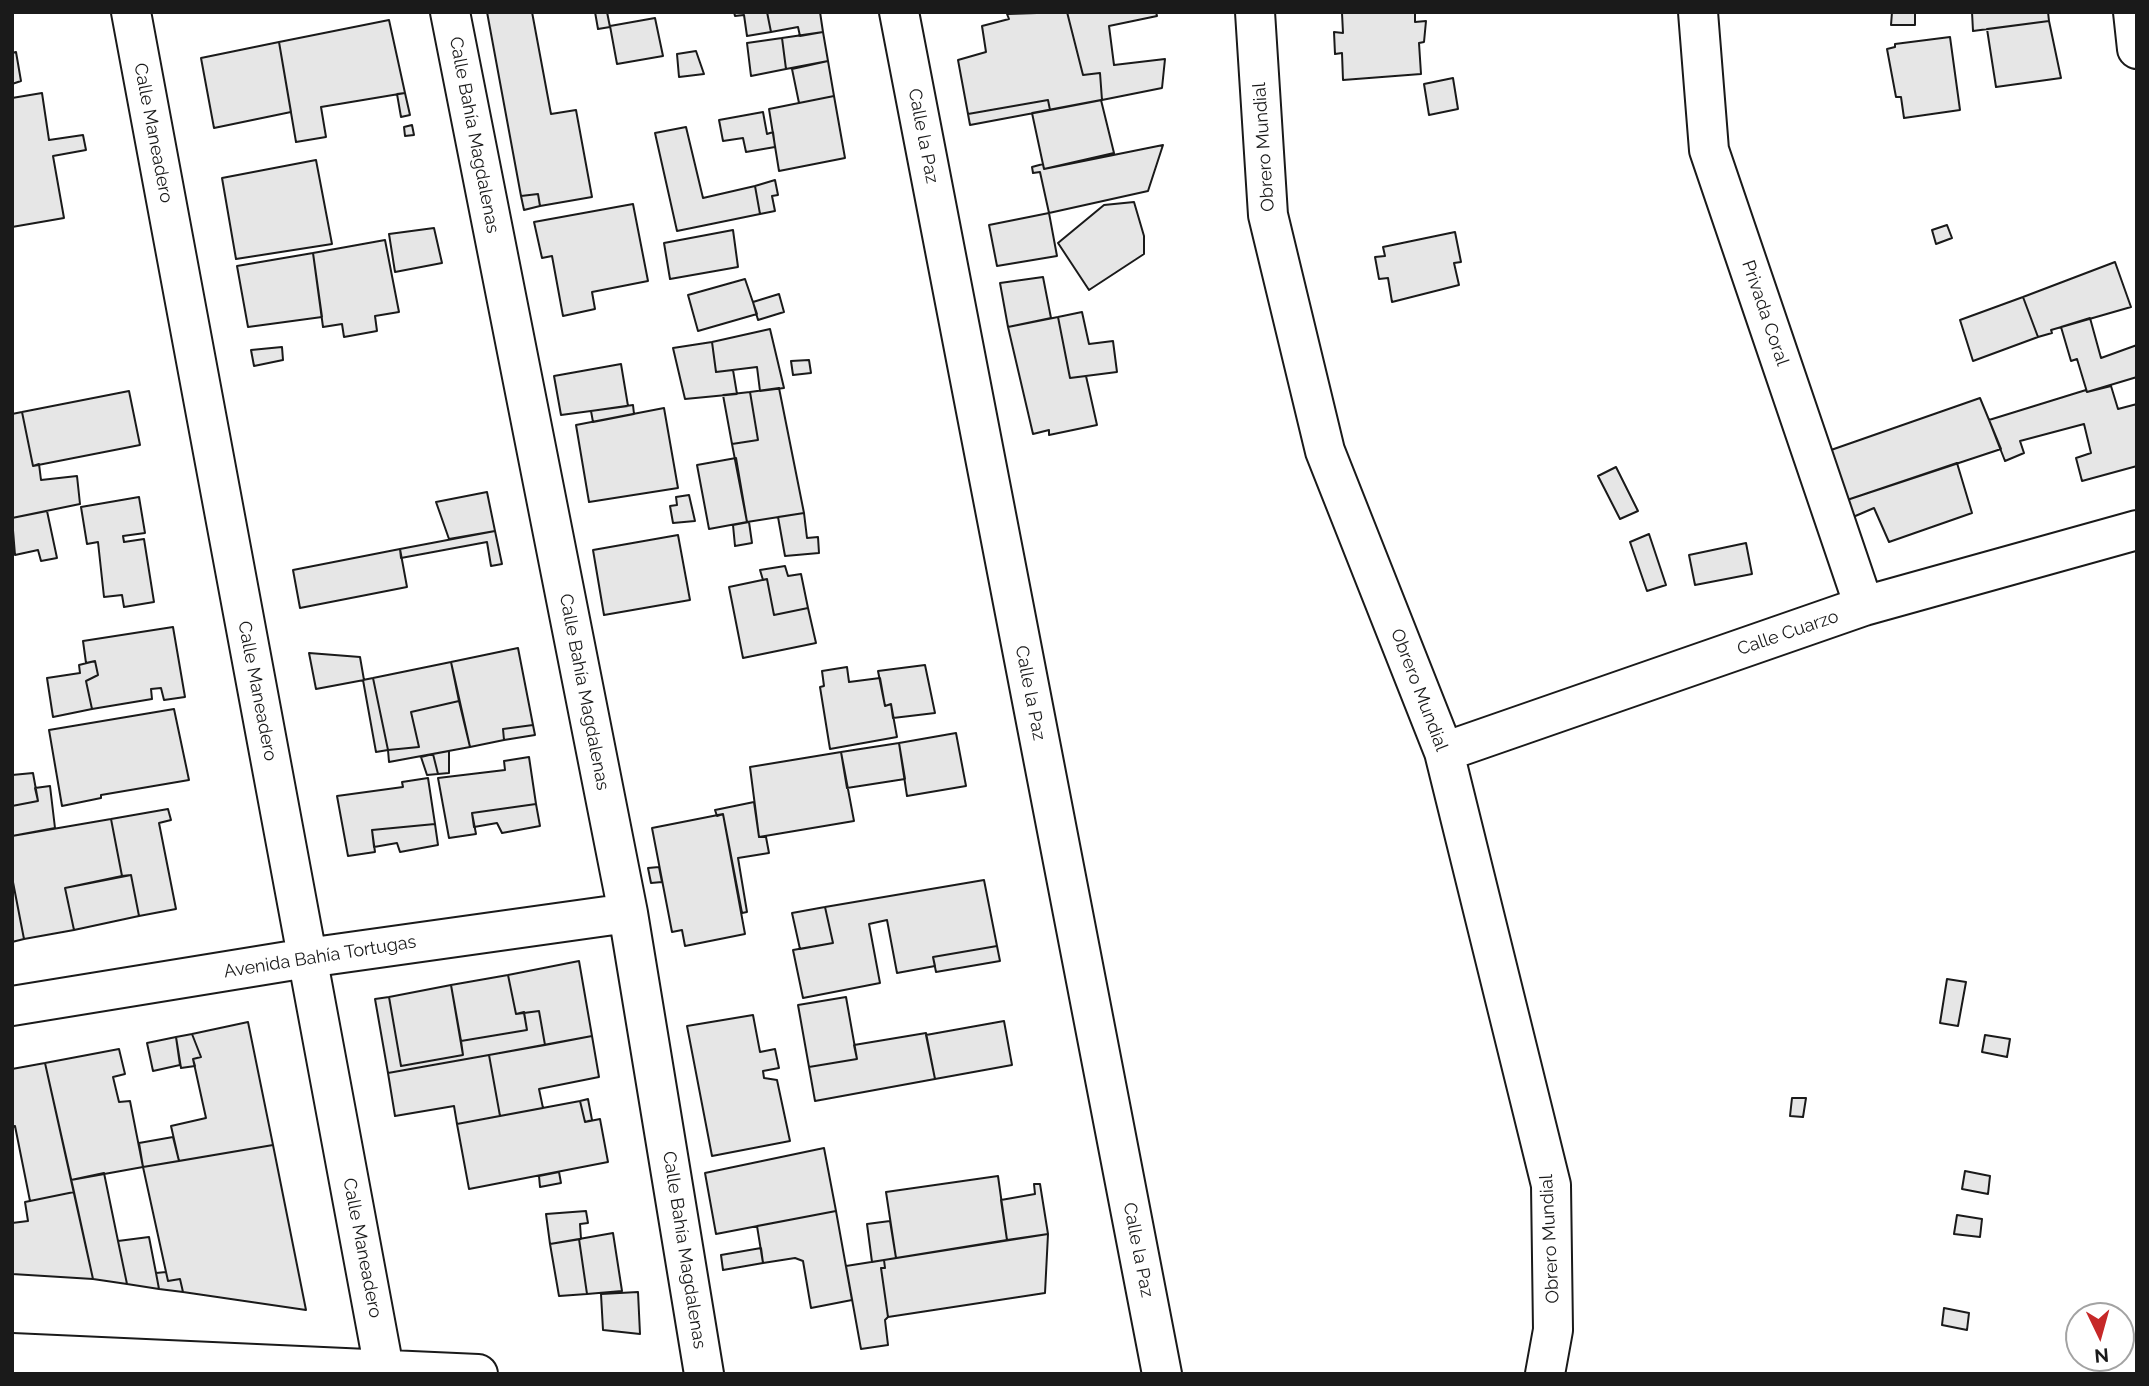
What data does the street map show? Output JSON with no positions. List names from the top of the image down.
{
  "streets": {
    "street": [
      "Calle Maneadero",
      "Calle Bahía Magdalenas",
      "Calle la Paz",
      "Obrero Mundial",
      "Privada Coral",
      "Calle Cuarzo",
      "Avenida Bahía Tortugas"
    ]
  },
  "crossings": [
    ["Calle Maneadero", "Avenida Bahía Tortugas"],
    ["Calle Bahía Magdalenas", "Avenida Bahía Tortugas"],
    ["Obrero Mundial", "Calle Cuarzo"],
    ["Privada Coral", "Calle Cuarzo"]
  ],
  "north": "bottom"
}
